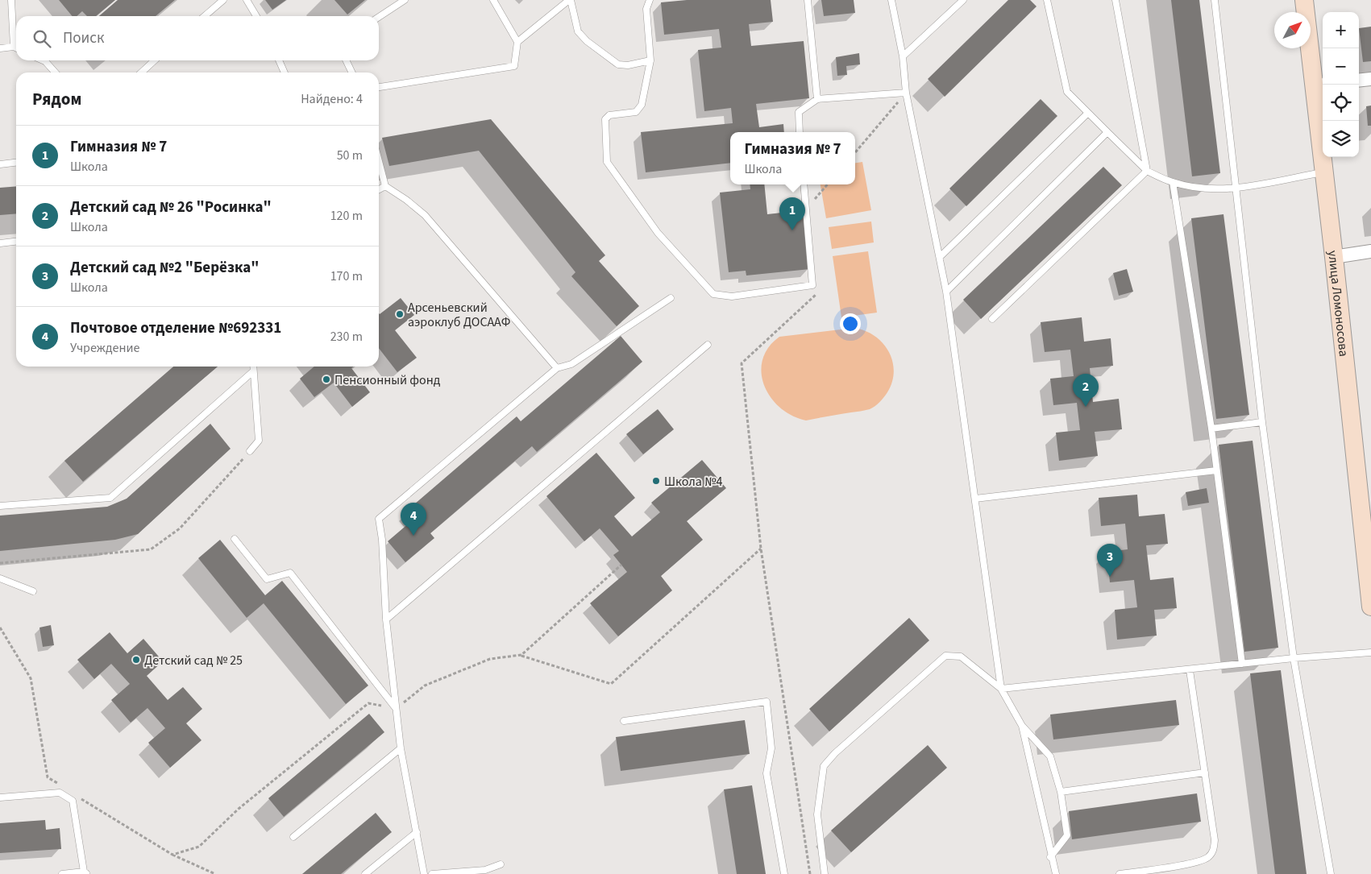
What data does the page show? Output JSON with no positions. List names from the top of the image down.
{
  "streets": {
    "main road": ["улица Ломоносова"]
  },
  "places": [
    "Арсеньевский аэроклуб ДОСААФ",
    "Пенсионный фонд",
    "Школа №4",
    "Детский сад № 25"
  ],
  "north": "top right",
  "page": {
    "map_buttons": ["+", "−"],
    "search": "Поиск",
    "heading": ["Рядом", "Найдено: 4"],
    "list": [
      {
        "mark": "1",
        "name": "Гимназия № 7",
        "note": "Школа",
        "value": "50 m"
      },
      {
        "mark": "2",
        "name": "Детский сад № 26 \"Росинка\"",
        "note": "Школа",
        "value": "120 m"
      },
      {
        "mark": "3",
        "name": "Детский сад №2 \"Берёзка\"",
        "note": "Школа",
        "value": "170 m"
      },
      {
        "mark": "4",
        "name": "Почтовое отделение №692331",
        "note": "Учреждение",
        "value": "230 m"
      }
    ],
    "popup": ["Гимназия № 7", "Школа"],
    "pins": [
      "1",
      "2",
      "4",
      "3"
    ]
  }
}
